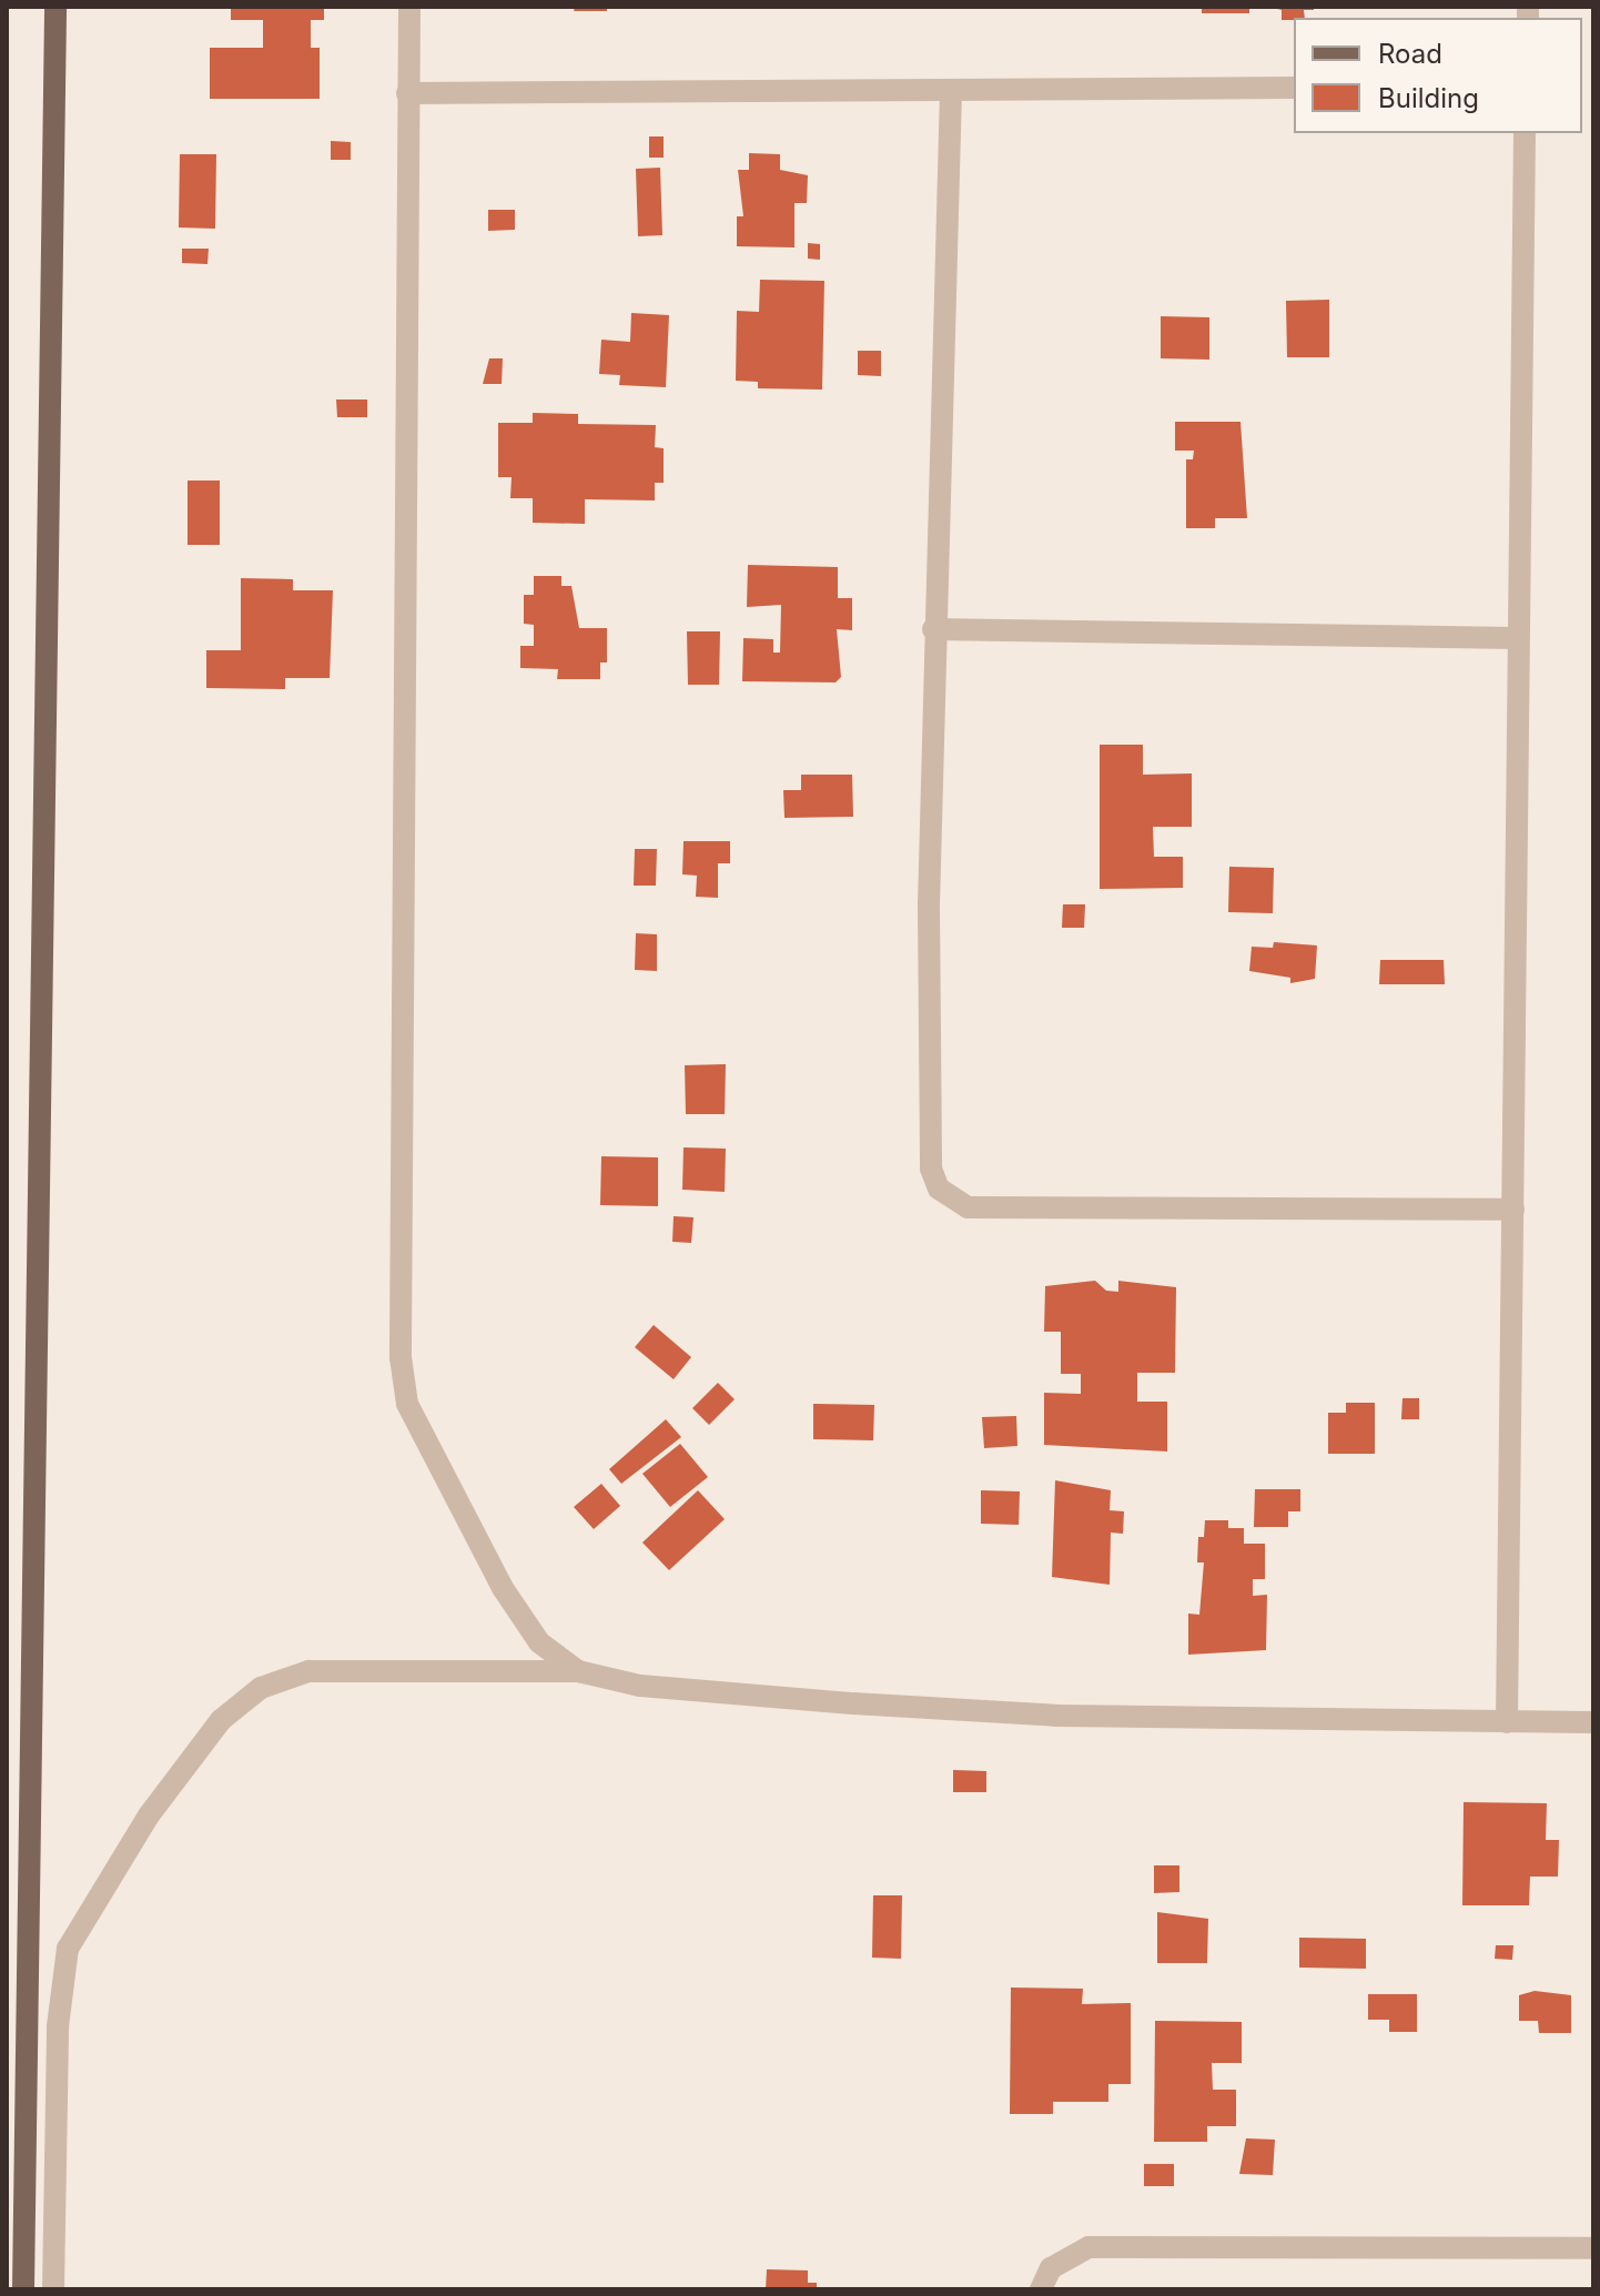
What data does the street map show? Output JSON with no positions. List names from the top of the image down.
{
  "legend": ["Road", "Building"]
}
